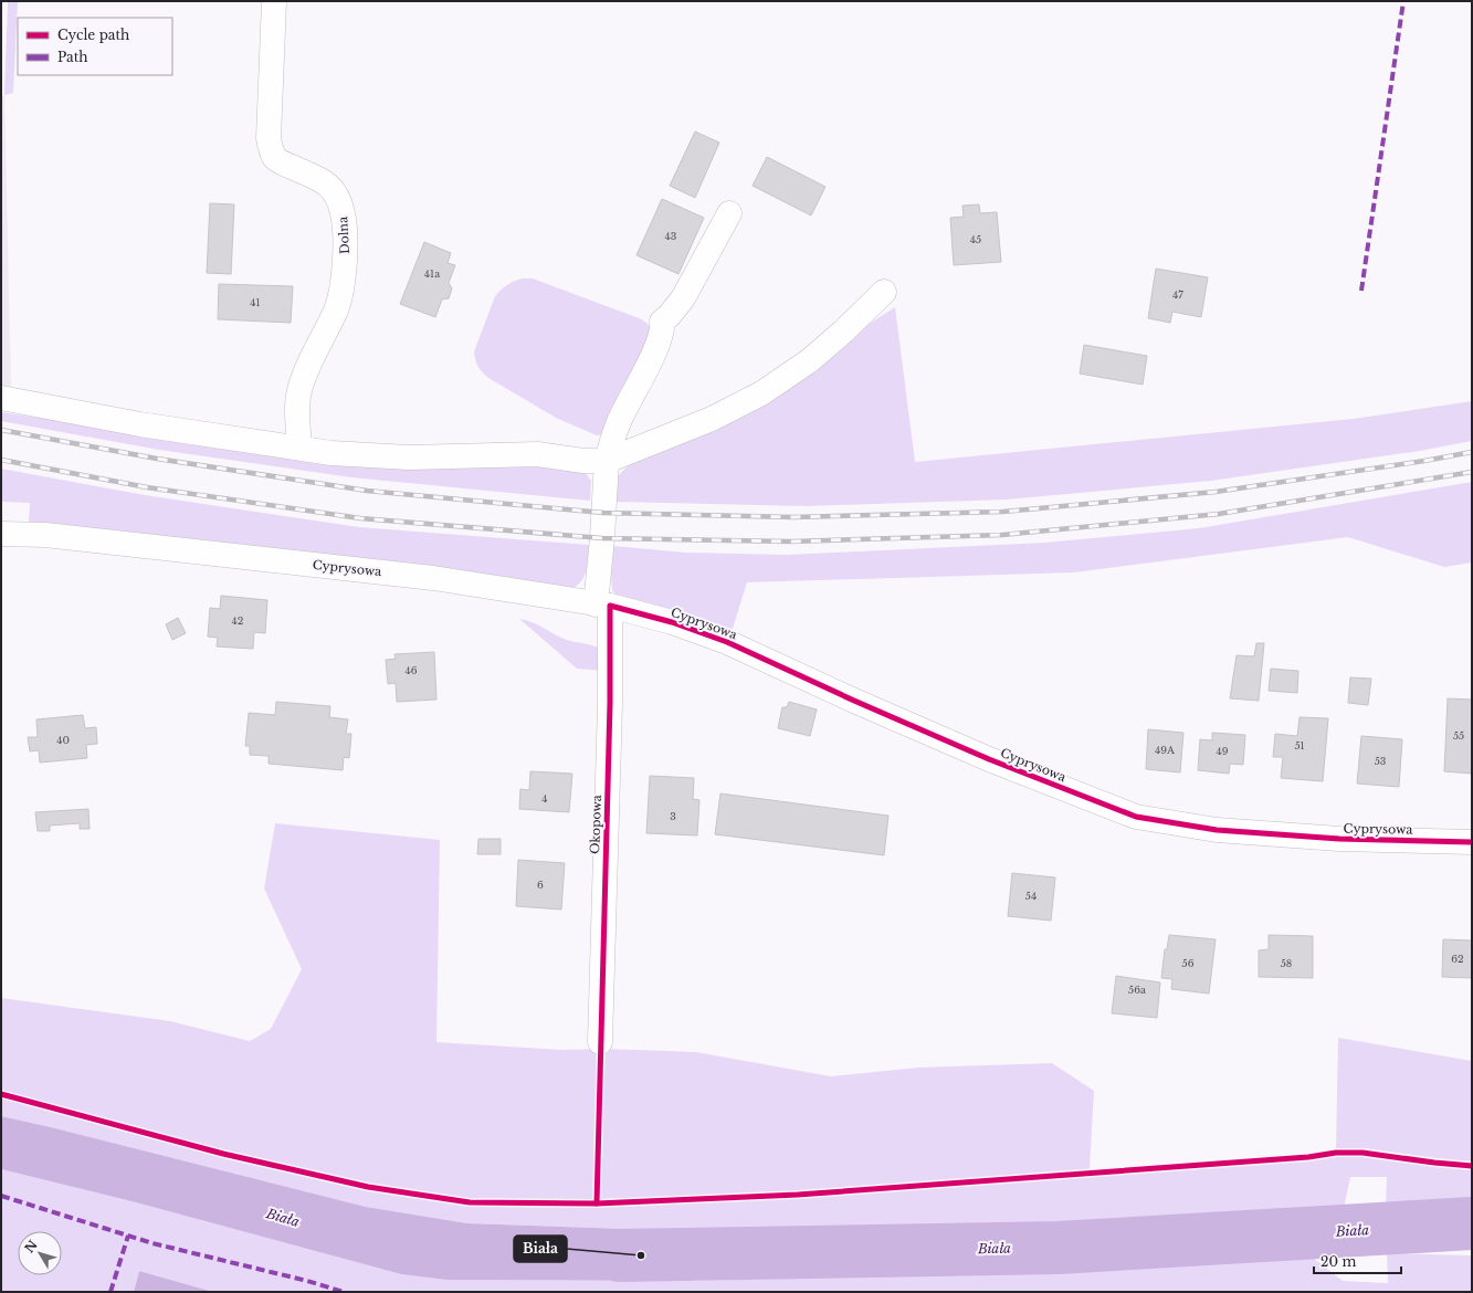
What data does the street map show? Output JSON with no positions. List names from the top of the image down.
{
  "streets": {
    "street": ["Dolna", "Cyprysowa", "Okopowa"]
  },
  "crossings": [
    ["Cyprysowa", "Okopowa"]
  ],
  "water": ["Biała"],
  "places": ["Biała"],
  "house_numbers": [
    "43",
    "45",
    "41a",
    "47",
    "41",
    "42",
    "46",
    "55",
    "40",
    "51",
    "49A",
    "49",
    "53",
    "4",
    "3",
    "6",
    "54",
    "62",
    "56",
    "58",
    "56a"
  ],
  "legend": ["Cycle path", "Path"],
  "scale_bar": "20 m",
  "north": "top left"
}
